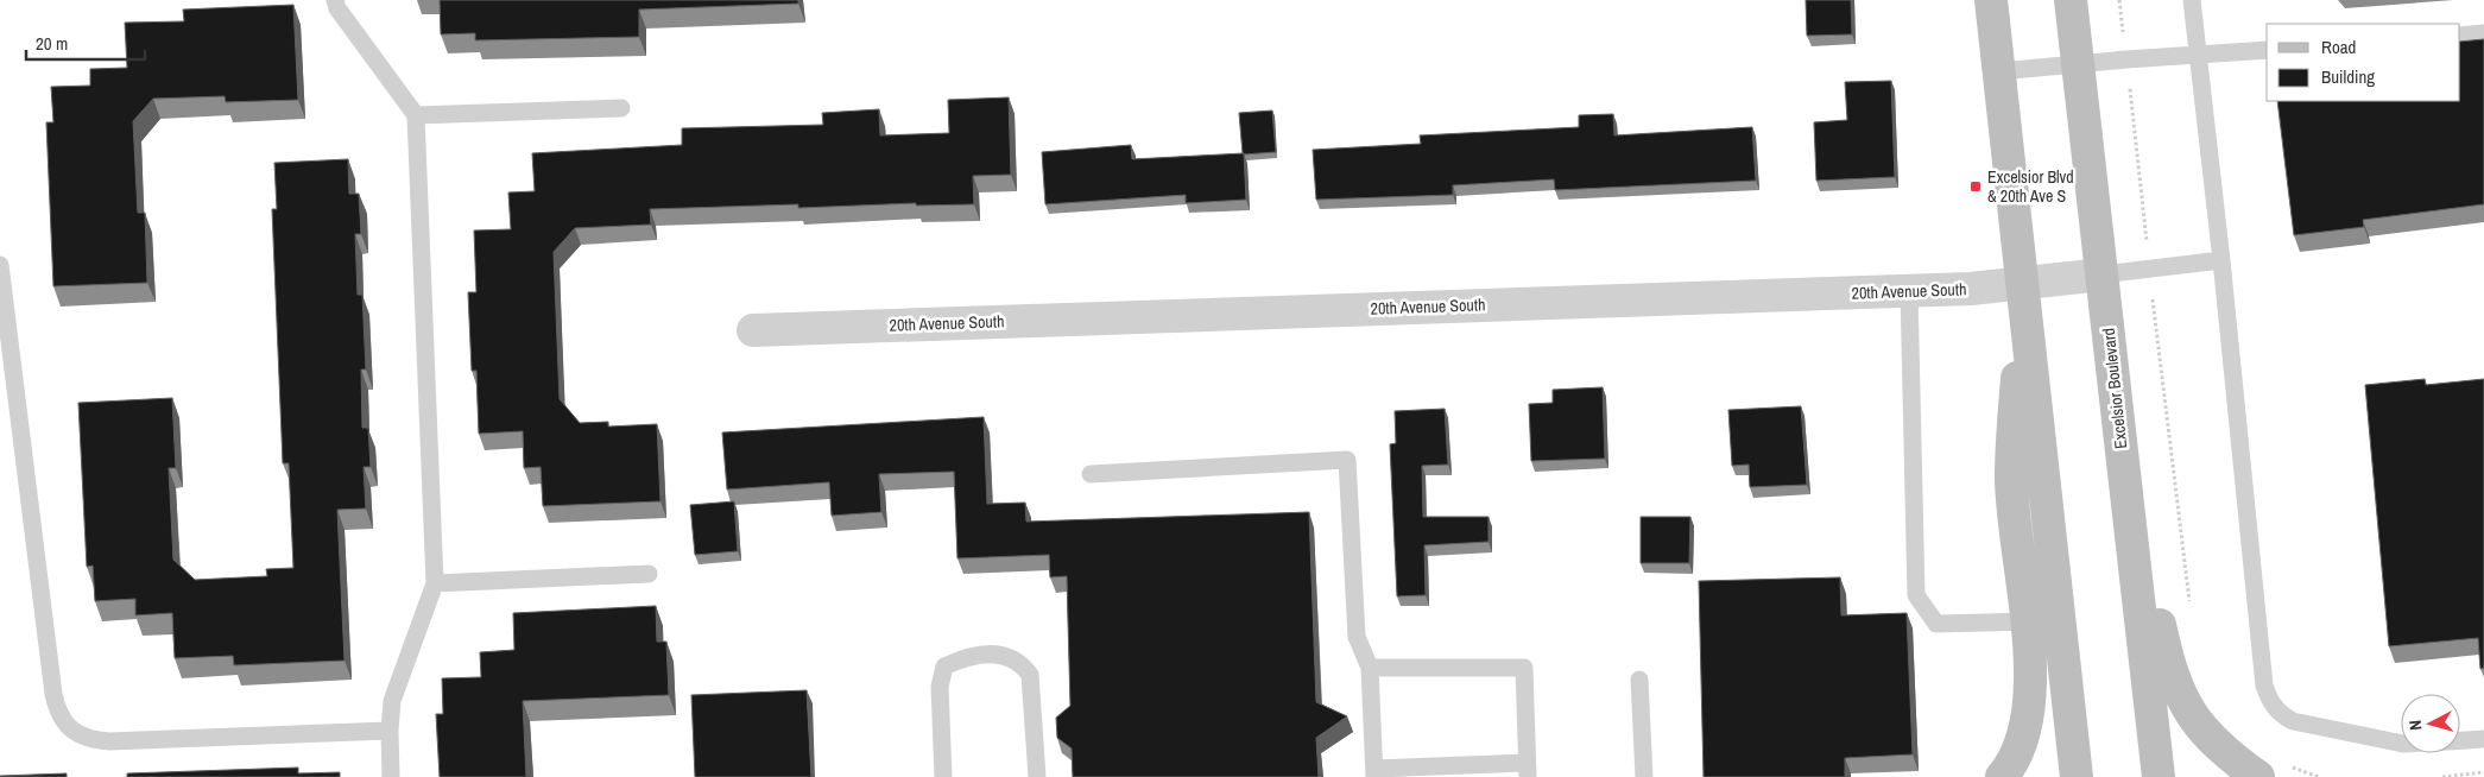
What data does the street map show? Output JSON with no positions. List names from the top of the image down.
{
  "streets": {
    "main road": ["Excelsior Boulevard"],
    "street": ["20th Avenue South"]
  },
  "crossings": [
    ["20th Avenue South", "Excelsior Boulevard"]
  ],
  "places": {
    "transit": ["Excelsior Blvd & 20th Ave S"]
  },
  "legend": ["Road", "Building"],
  "scale_bar": "20 m",
  "north": "left"
}
